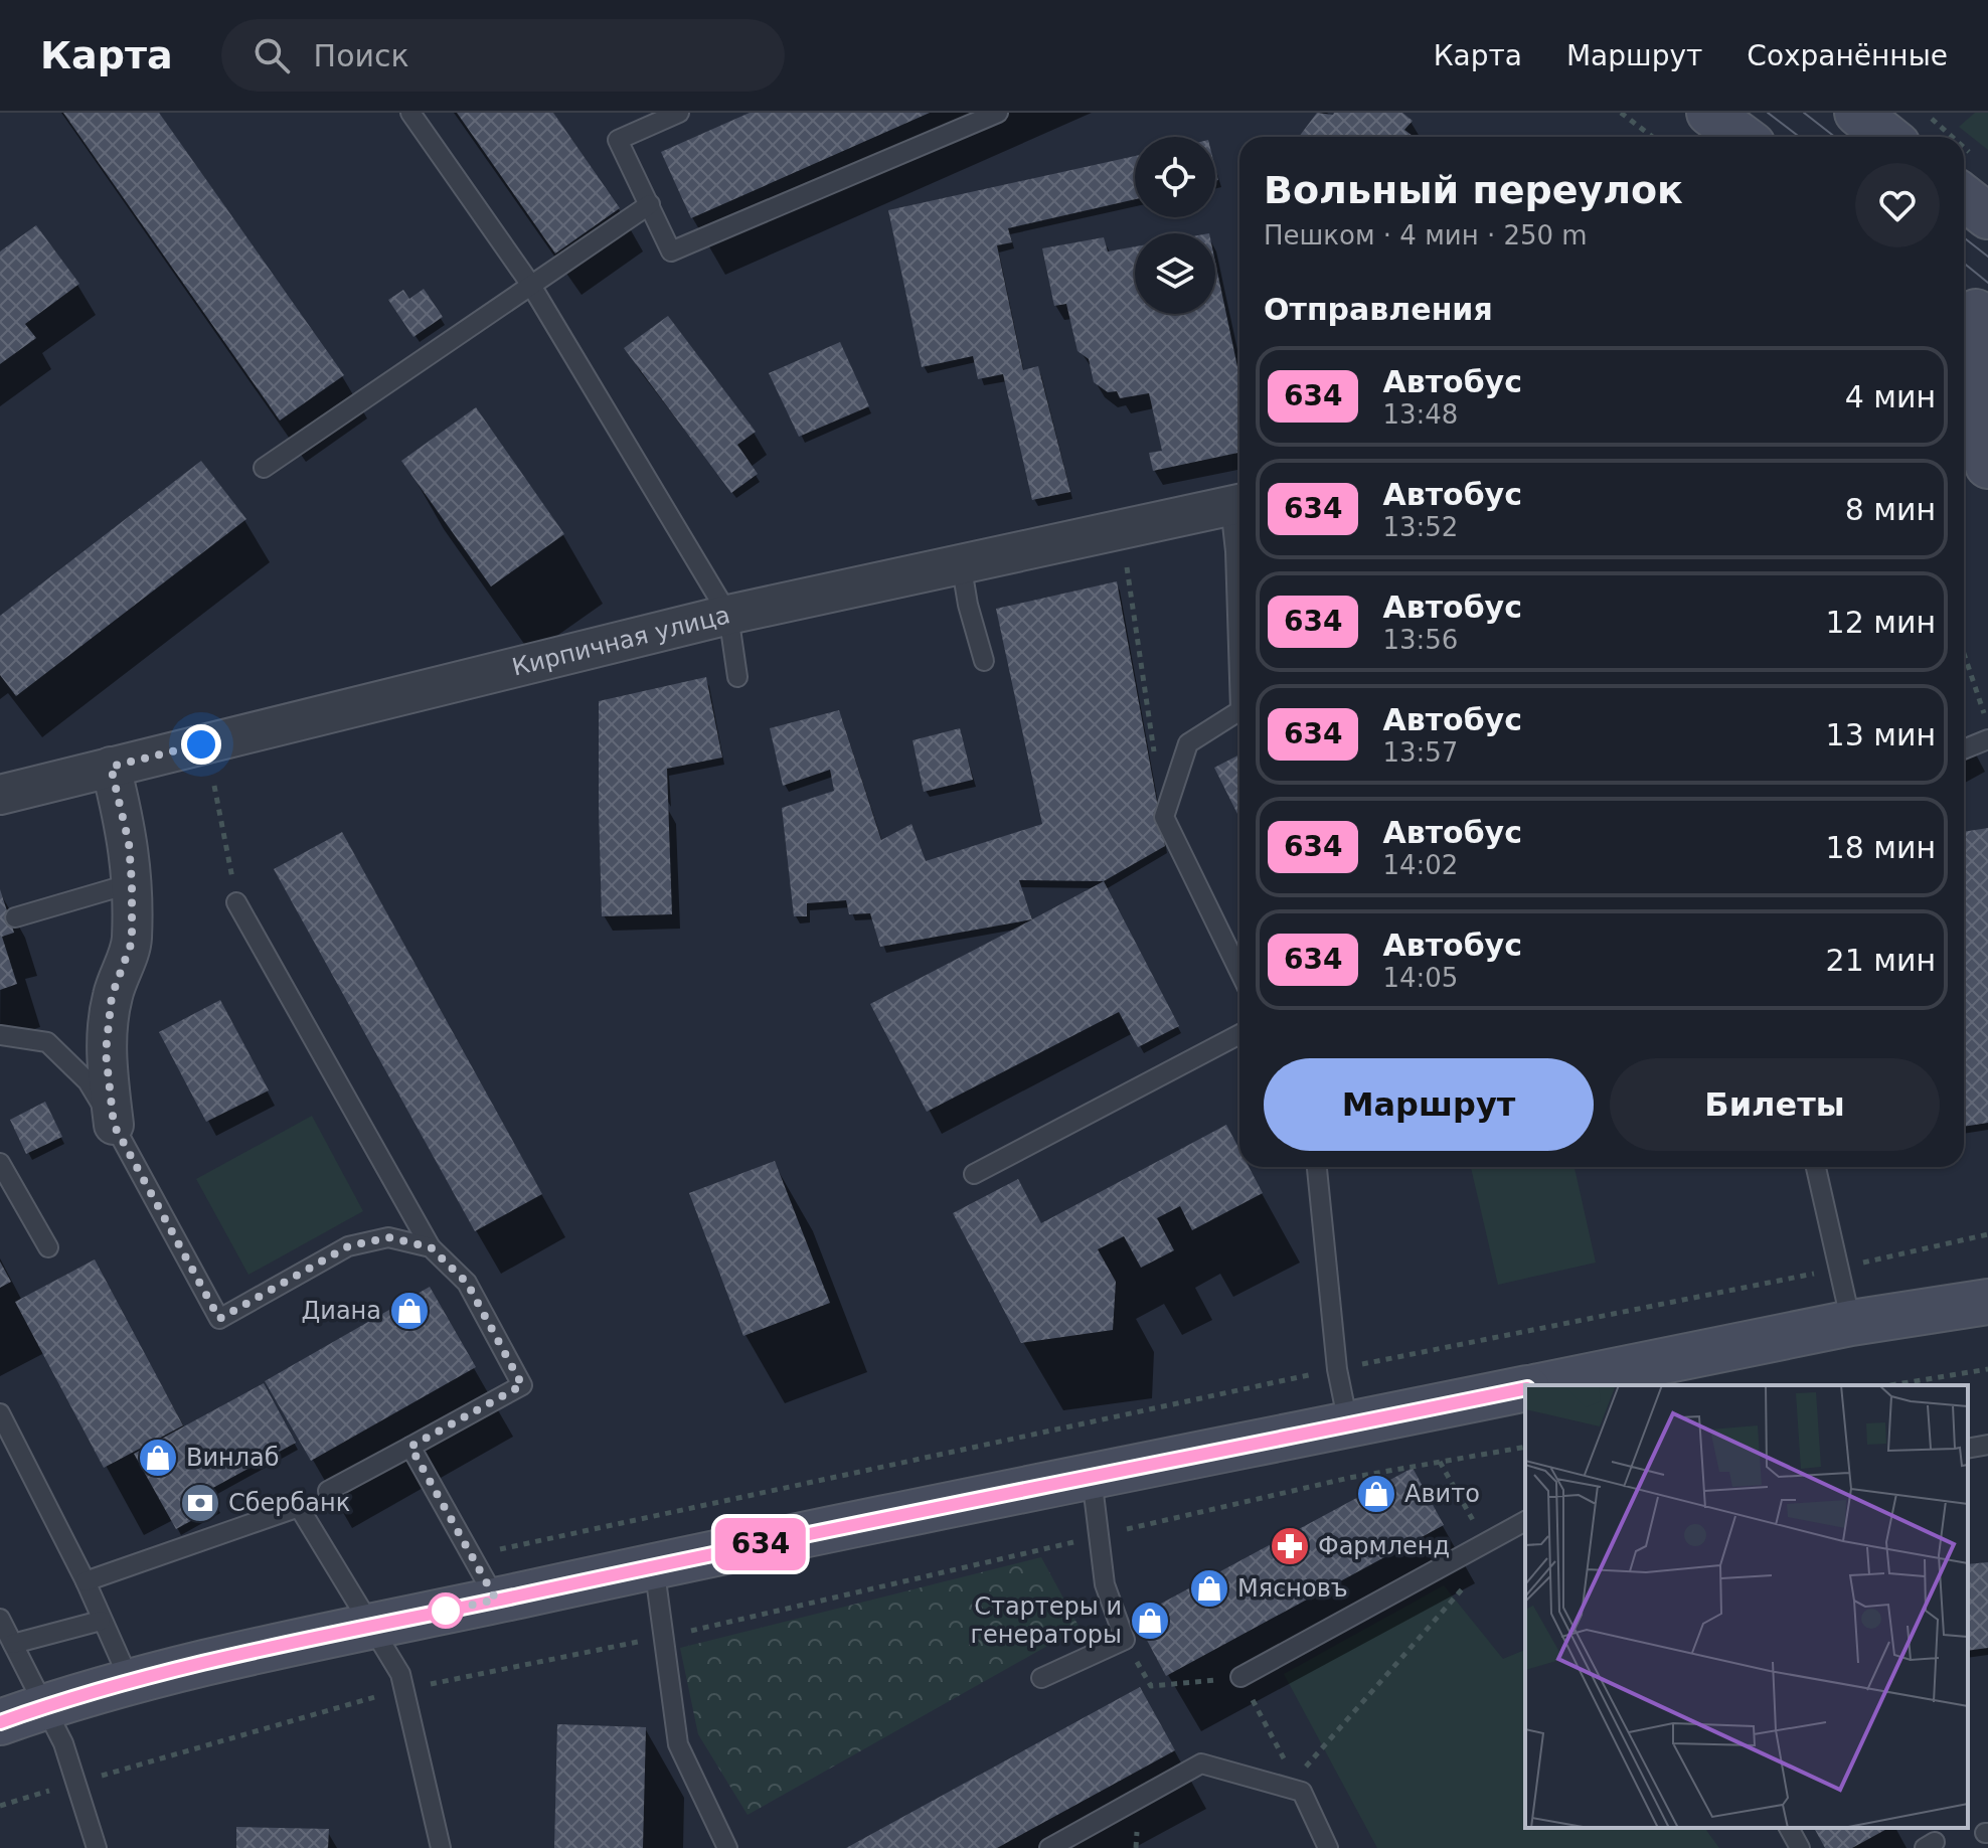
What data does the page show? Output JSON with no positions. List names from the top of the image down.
{
  "streets": {
    "street": ["Кирпичная улица"]
  },
  "places": {
    "shop": [
      "Диана",
      "Винлаб",
      "Авито",
      "Мясновъ",
      "Стартеры и генераторы"
    ],
    "bank": ["Сбербанк"],
    "pharmacy": ["Фармленд"]
  },
  "lines": ["bus line 634"],
  "page": {
    "header": "Карта",
    "search": "Поиск",
    "nav": ["Карта", "Маршрут", "Сохранённые"],
    "on_map": "634",
    "heading": [
      ["Вольный переулок", "Пешком · 4 мин · 250 m"],
      "Отправления"
    ],
    "list": [
      {
        "mark": "634",
        "name": "Автобус",
        "note": "13:48",
        "value": "4 мин"
      },
      {
        "mark": "634",
        "name": "Автобус",
        "note": "13:52",
        "value": "8 мин"
      },
      {
        "mark": "634",
        "name": "Автобус",
        "note": "13:56",
        "value": "12 мин"
      },
      {
        "mark": "634",
        "name": "Автобус",
        "note": "13:57",
        "value": "13 мин"
      },
      {
        "mark": "634",
        "name": "Автобус",
        "note": "14:02",
        "value": "18 мин"
      },
      {
        "mark": "634",
        "name": "Автобус",
        "note": "14:05",
        "value": "21 мин"
      }
    ],
    "buttons": ["Маршрут", "Билеты"]
  }
}
